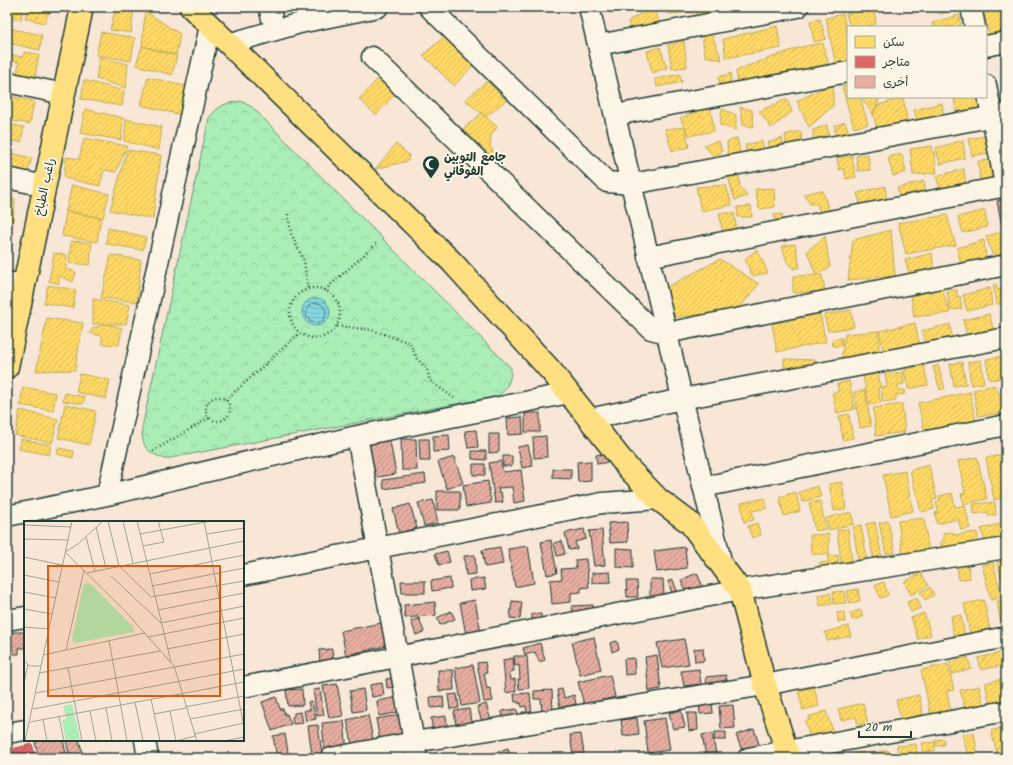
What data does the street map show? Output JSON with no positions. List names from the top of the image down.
{
  "streets": {
    "main road": ["راغب الطباخ"]
  },
  "places": {
    "mosque": ["جامع التوبين الفوقاني"]
  },
  "legend": ["سكن", "متاجر", "أخرى"],
  "scale_bar": "20 m"
}
